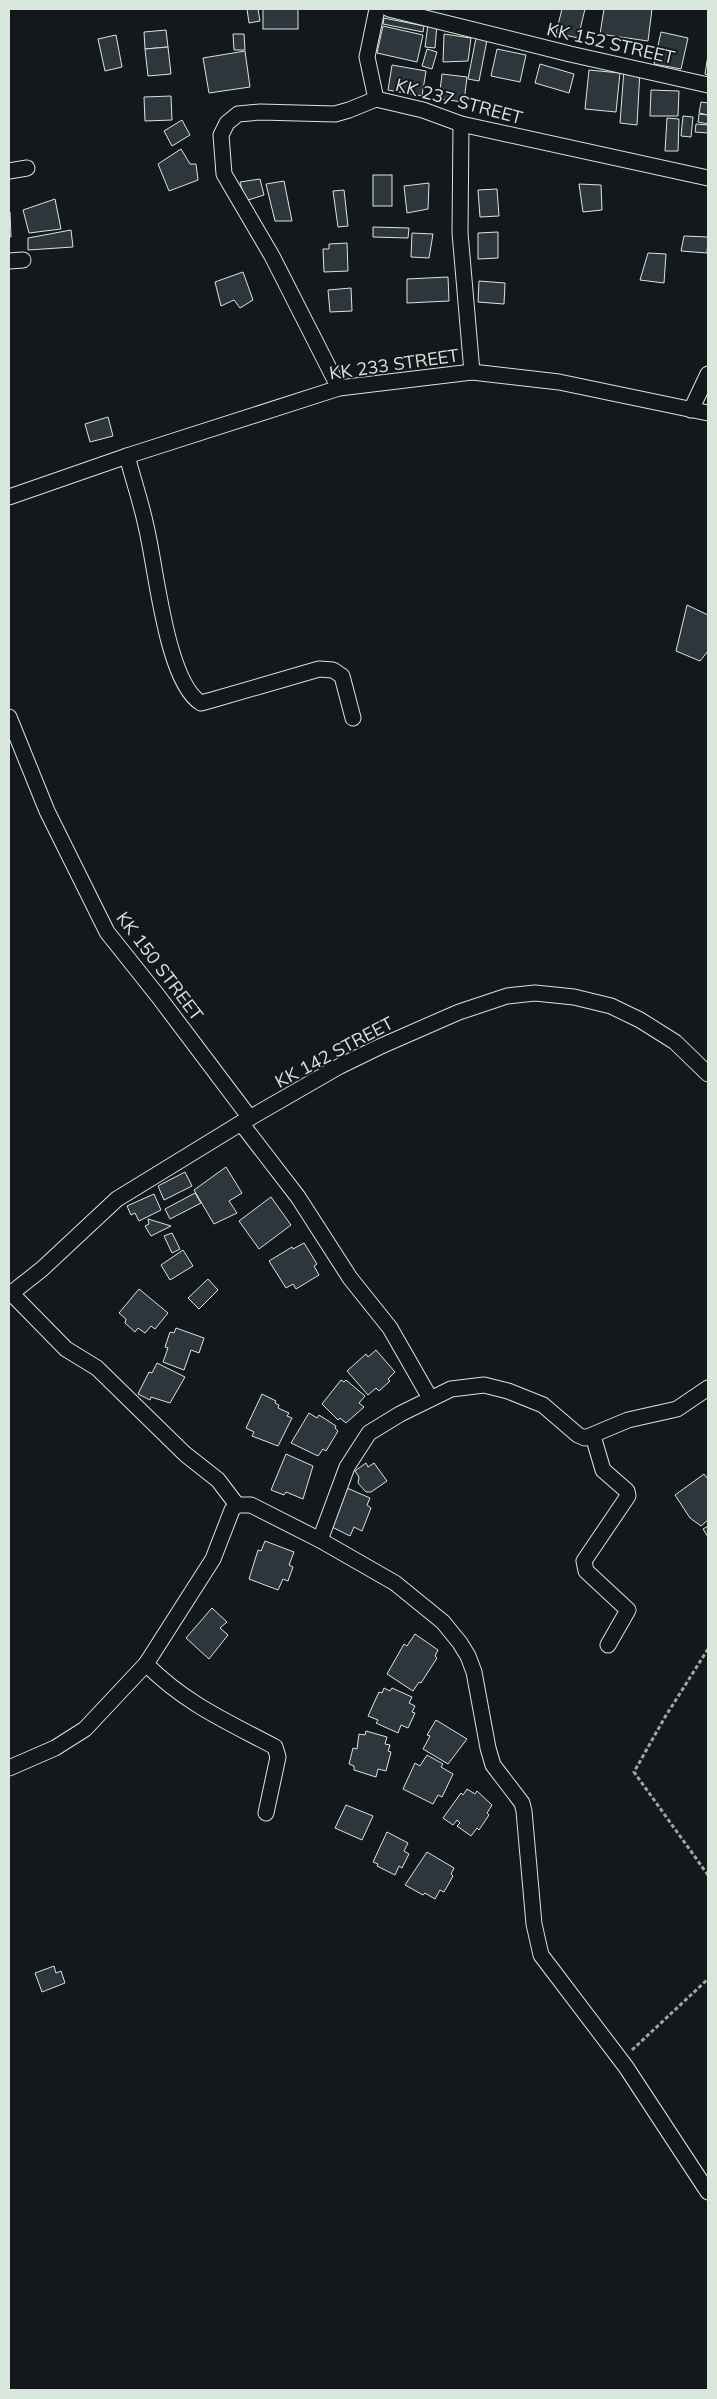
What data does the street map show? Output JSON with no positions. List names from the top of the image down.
{
  "streets": {
    "street": [
      "KK 152 STREET",
      "KK 237 STREET",
      "KK 233 STREET",
      "KK 150 STREET",
      "KK 142 STREET"
    ]
  },
  "crossings": [
    ["KK 237 STREET", "KK 233 STREET"],
    ["KK 150 STREET", "KK 142 STREET"]
  ]
}
